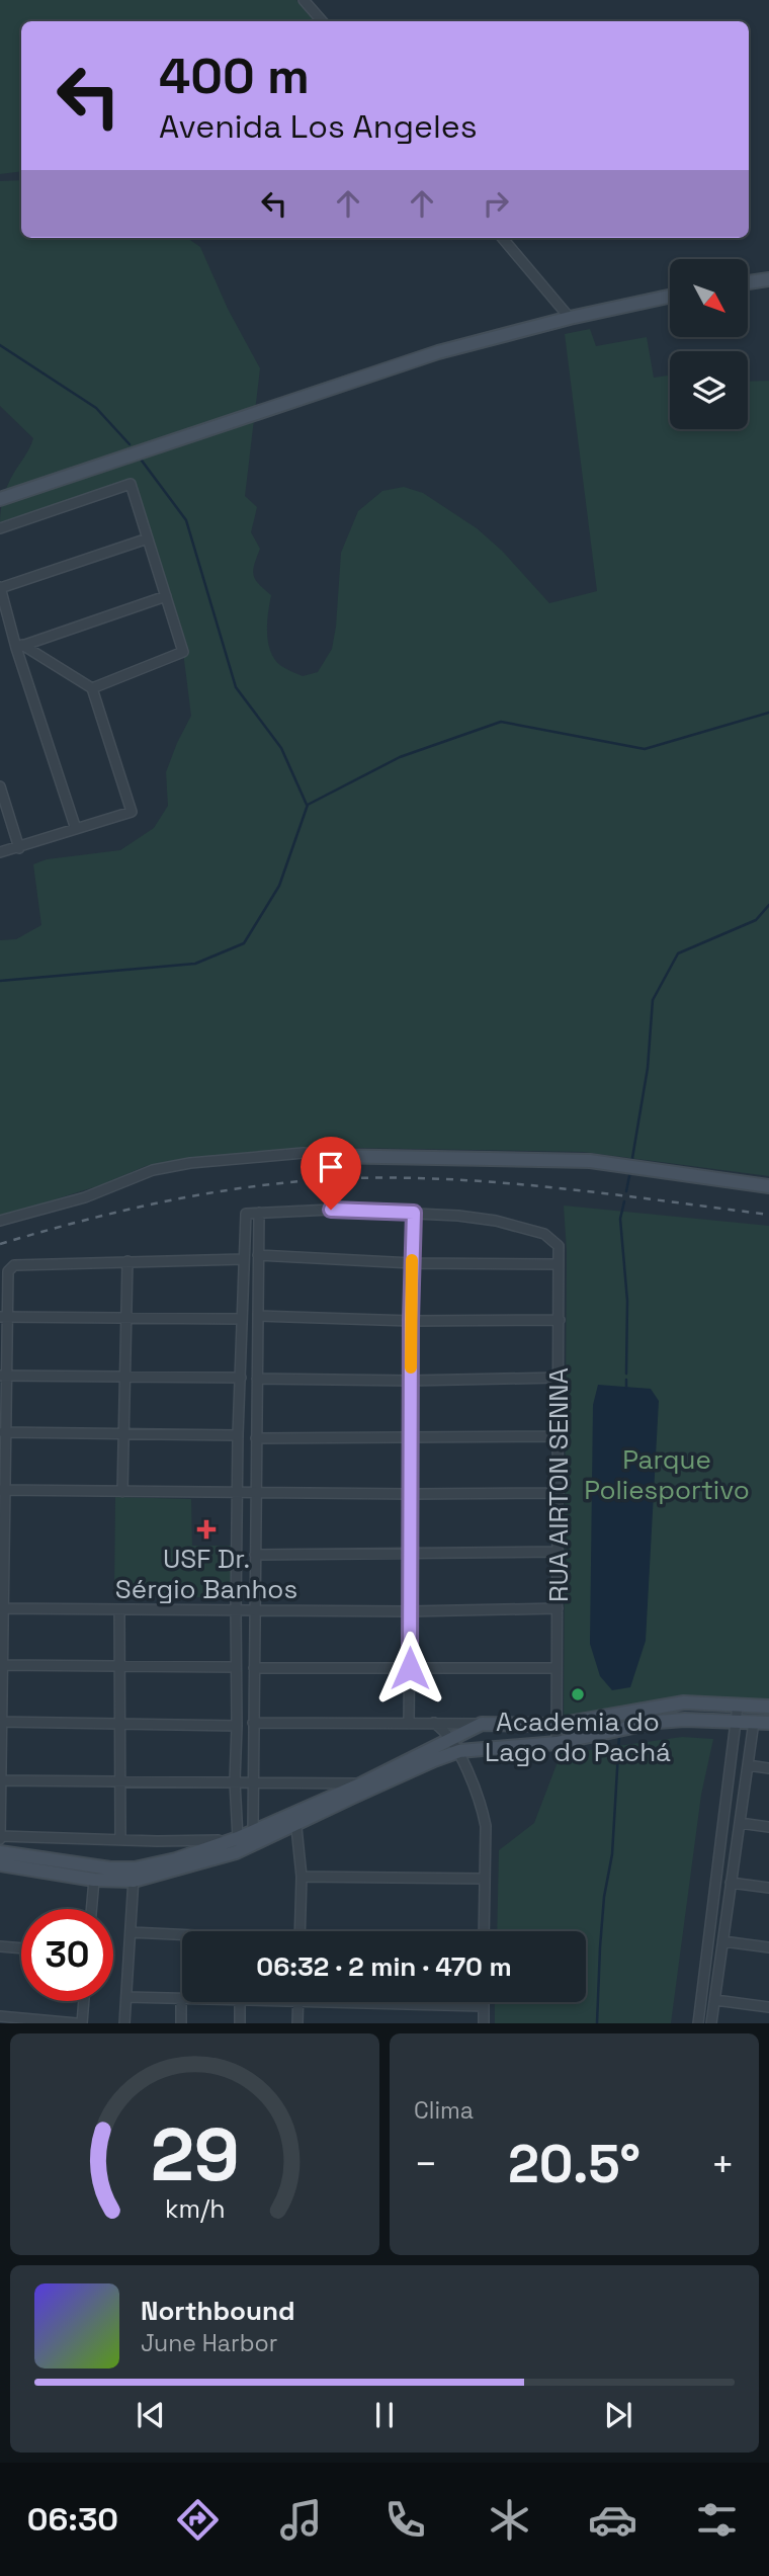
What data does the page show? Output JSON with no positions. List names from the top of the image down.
{
  "streets": {
    "street": ["RUA AIRTON SENNA"]
  },
  "parks": ["Parque Poliesportivo"],
  "places": {
    "health": ["USF Dr. Sérgio Banhos"],
    "other": ["Academia do Lago do Pachá"]
  },
  "north": "bottom right",
  "page": {
    "turn": ["400 m", "Avenida Los Angeles"],
    "limit": "30",
    "trip": "06:32 · 2 min · 470 m",
    "tile": "Clima",
    "heat": ["−", "20.5°", "+"],
    "song": ["Northbound", "June Harbor"],
    "tabs": "06:30",
    "gauge": ["29", "km/h"]
  }
}
